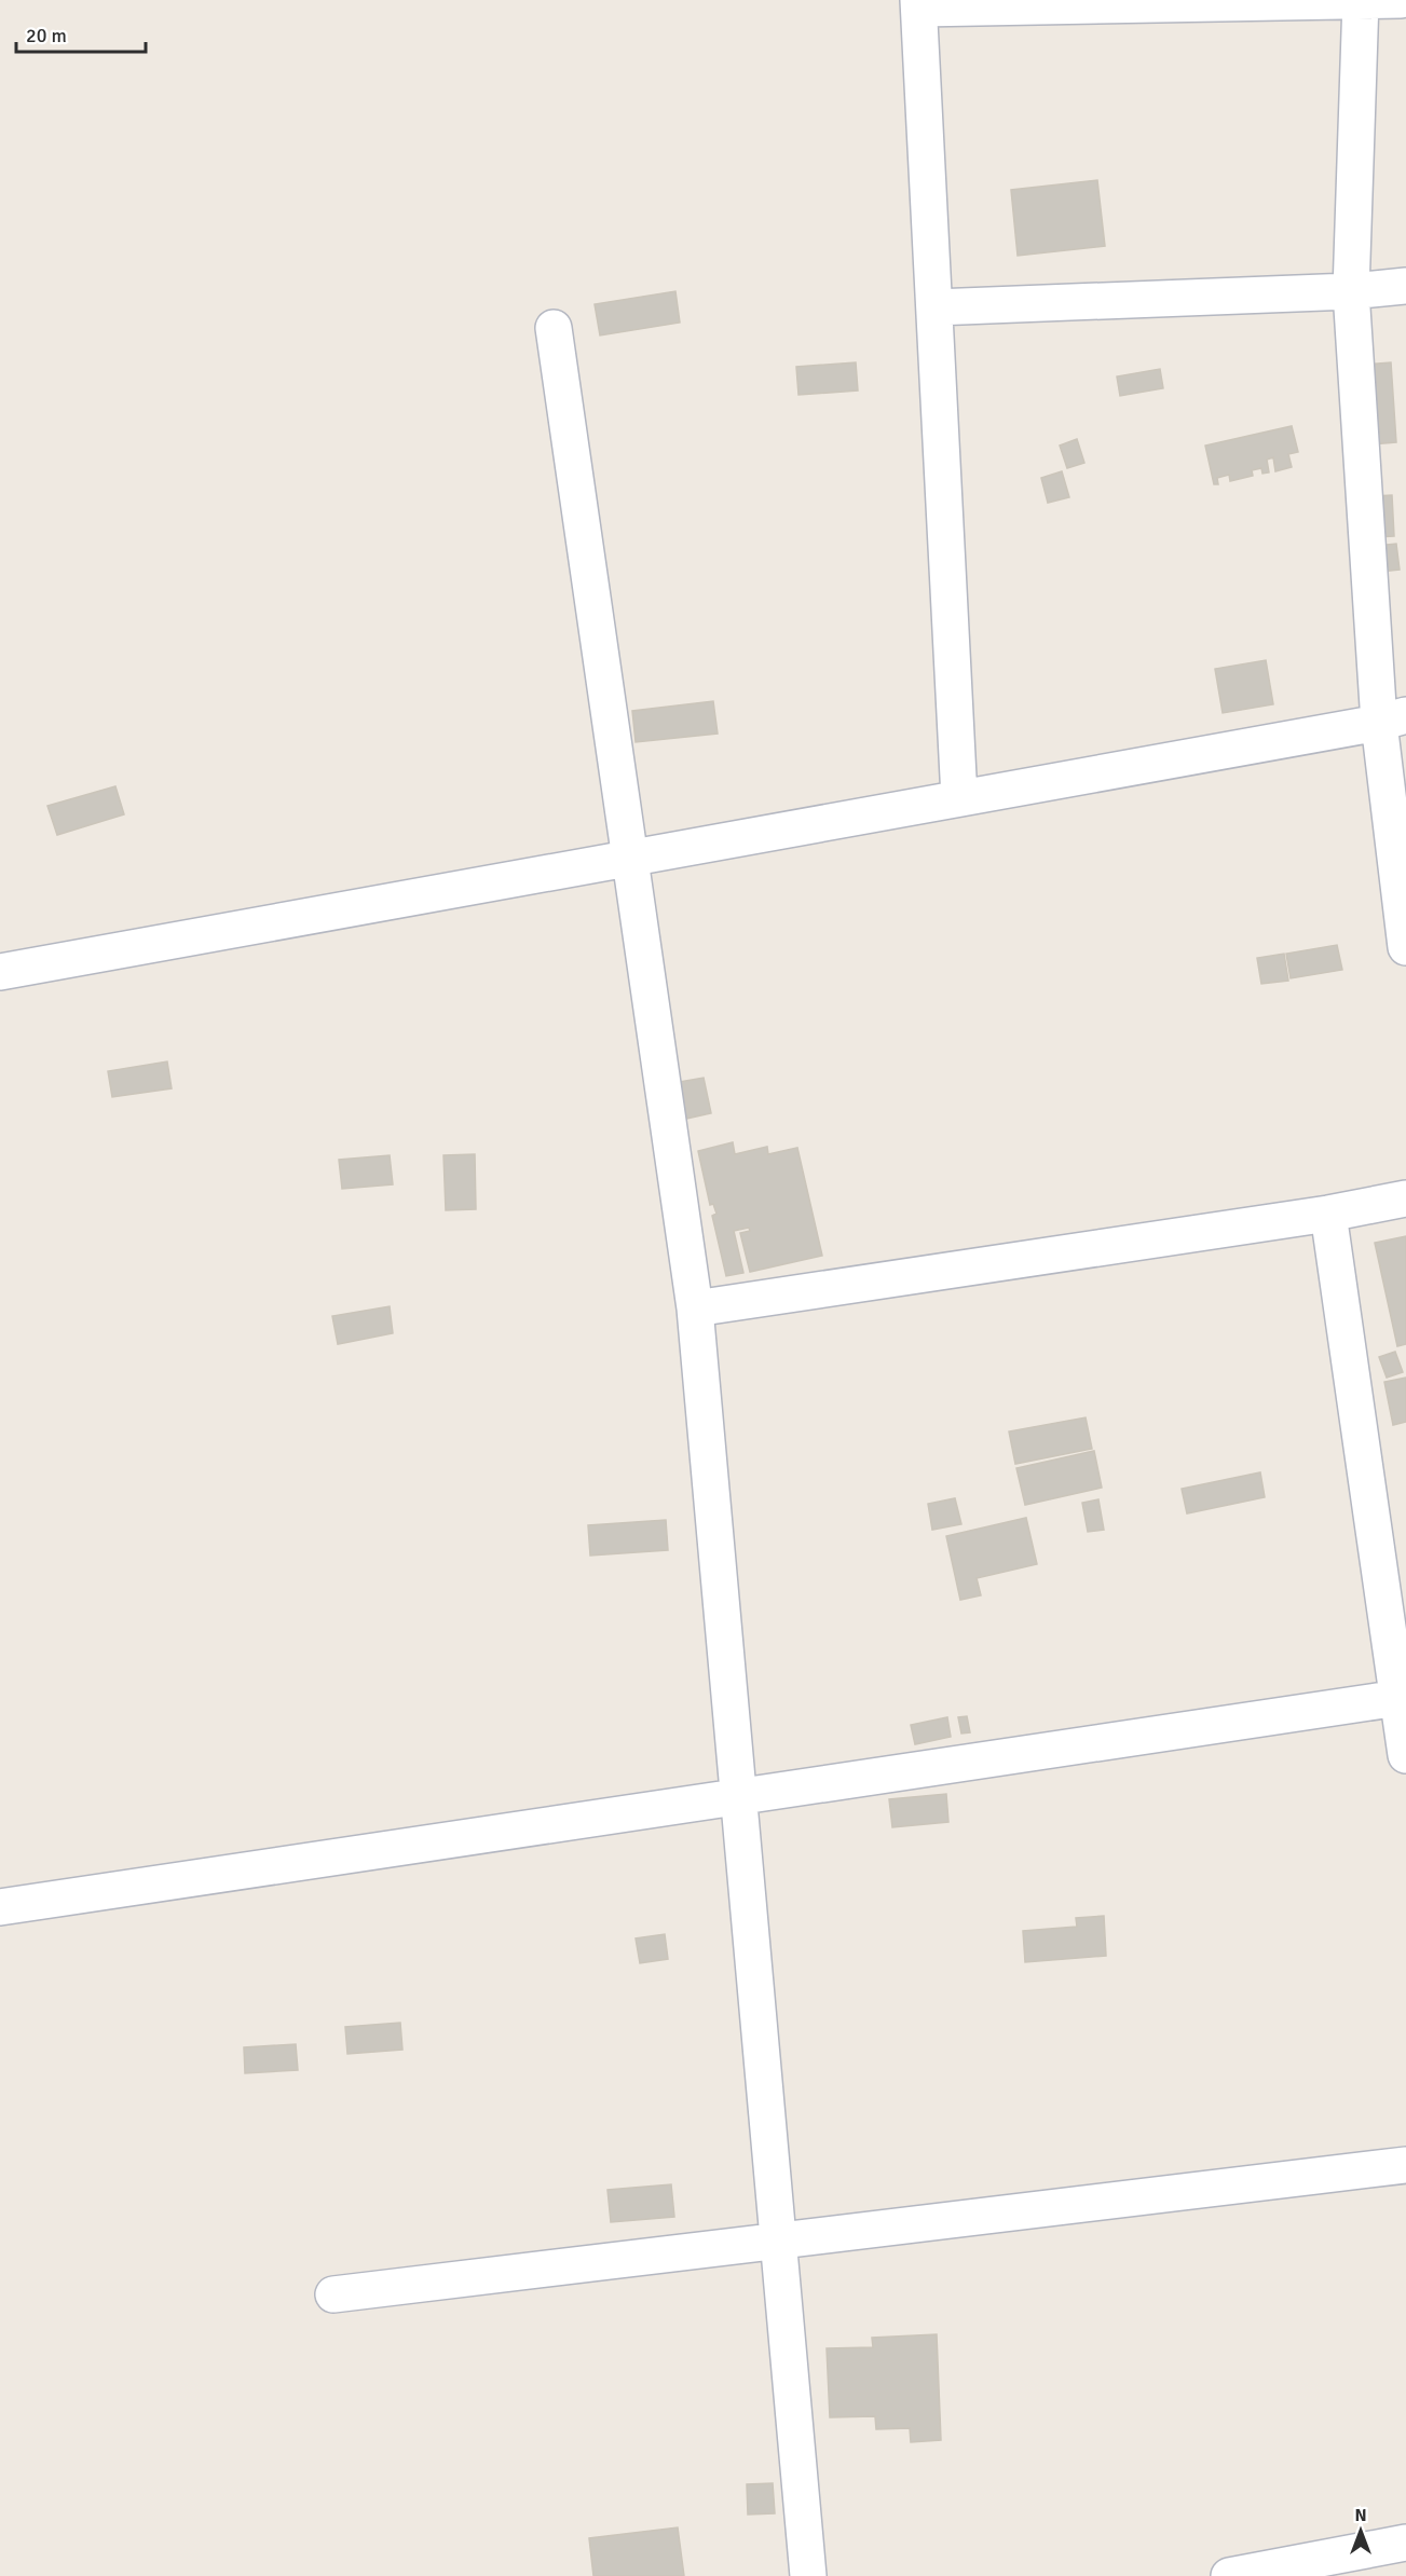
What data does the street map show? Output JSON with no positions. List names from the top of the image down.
{
  "scale_bar": "20 m",
  "north": "top"
}
